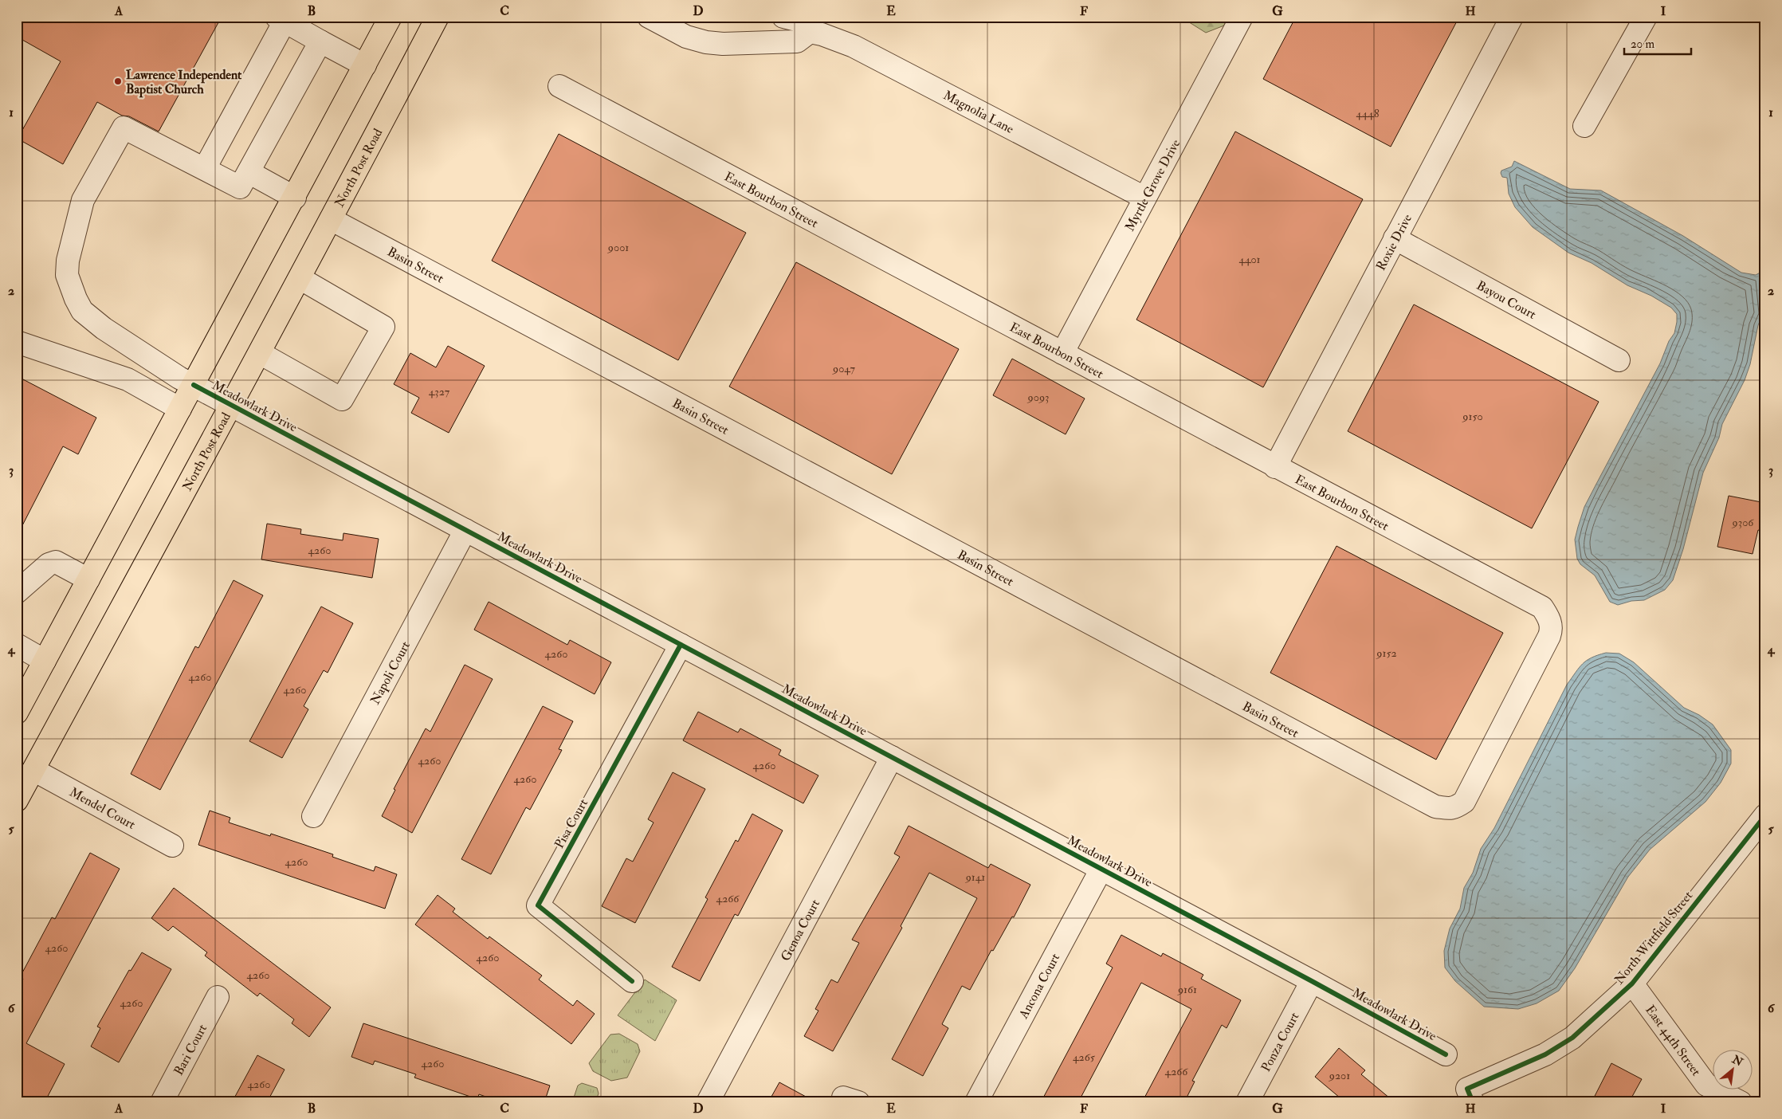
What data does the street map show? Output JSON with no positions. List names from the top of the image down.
{
  "streets": {
    "main road": ["North Post Road"],
    "street": [
      "Magnolia Lane",
      "Myrtle Grove Drive",
      "East Bourbon Street",
      "Roxie Drive",
      "Basin Street",
      "Bayou Court",
      "Meadowlark Drive",
      "Napoli Court",
      "Mendel Court",
      "Pisa Court",
      "Genoa Court",
      "North Wittfield Street",
      "Ancona Court",
      "East 44th Street",
      "Ponza Court",
      "Bari Court"
    ]
  },
  "crossings": [
    ["Magnolia Lane", "Myrtle Grove Drive"],
    ["North Post Road", "Basin Street"],
    ["North Post Road", "Meadowlark Drive"],
    ["North Post Road", "Mendel Court"],
    ["Myrtle Grove Drive", "East Bourbon Street"],
    ["East Bourbon Street", "Roxie Drive"],
    ["East Bourbon Street", "Basin Street"],
    ["Roxie Drive", "Bayou Court"],
    ["Meadowlark Drive", "Napoli Court"],
    ["Meadowlark Drive", "Pisa Court"],
    ["Meadowlark Drive", "Genoa Court"],
    ["Meadowlark Drive", "Ancona Court"],
    ["Meadowlark Drive", "Ponza Court"],
    ["North Wittfield Street", "East 44th Street"]
  ],
  "places": ["Lawrence Independent Baptist Church"],
  "house_numbers": [
    "4448",
    "9001",
    "4401",
    "9047",
    "4327",
    "9093",
    "9150",
    "9306",
    "4260",
    "9152",
    "4260",
    "4260",
    "4260",
    "4260",
    "4260",
    "4260",
    "4260",
    "9141",
    "4266",
    "4260",
    "4260",
    "4260",
    "9161",
    "4260",
    "4265",
    "4260",
    "4266",
    "9201",
    "4260"
  ],
  "scale_bar": "20 m",
  "north": "top right",
  "grid": {
    "columns": [
      "A",
      "B",
      "C",
      "D",
      "E",
      "F",
      "G",
      "H",
      "I"
    ],
    "rows": [
      "1",
      "2",
      "3",
      "4",
      "5",
      "6"
    ]
  }
}
